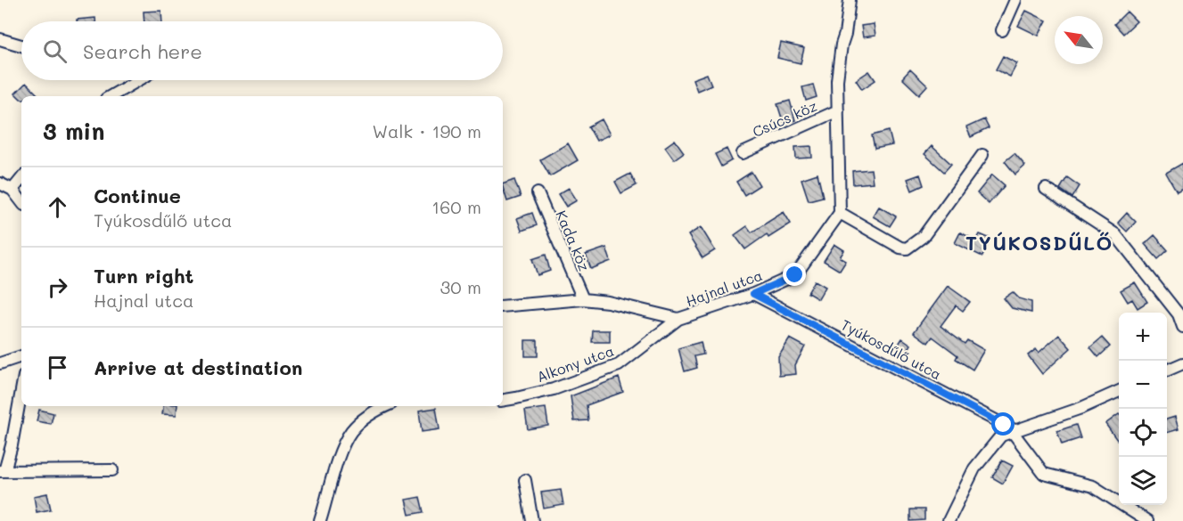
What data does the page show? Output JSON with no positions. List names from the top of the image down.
{
  "streets": {
    "street": [
      "Csúcs köz",
      "Kada köz",
      "Hajnal utca",
      "Tyúkosdűlő utca",
      "Alkony utca"
    ]
  },
  "crossings": [
    ["Kada köz", "Hajnal utca"],
    ["Hajnal utca", "Tyúkosdűlő utca"],
    ["Hajnal utca", "Alkony utca"]
  ],
  "districts": ["TYÚKOSDŰLŐ"],
  "north": "top left",
  "page": {
    "search": "Search here",
    "heading": ["3 min", "Walk · 190 m"],
    "list": [
      ["Continue", "Tyúkosdűlő utca", "160 m"],
      ["Turn right", "Hajnal utca", "30 m"],
      "Arrive at destination"
    ],
    "map_buttons": ["+", "−"]
  }
}
